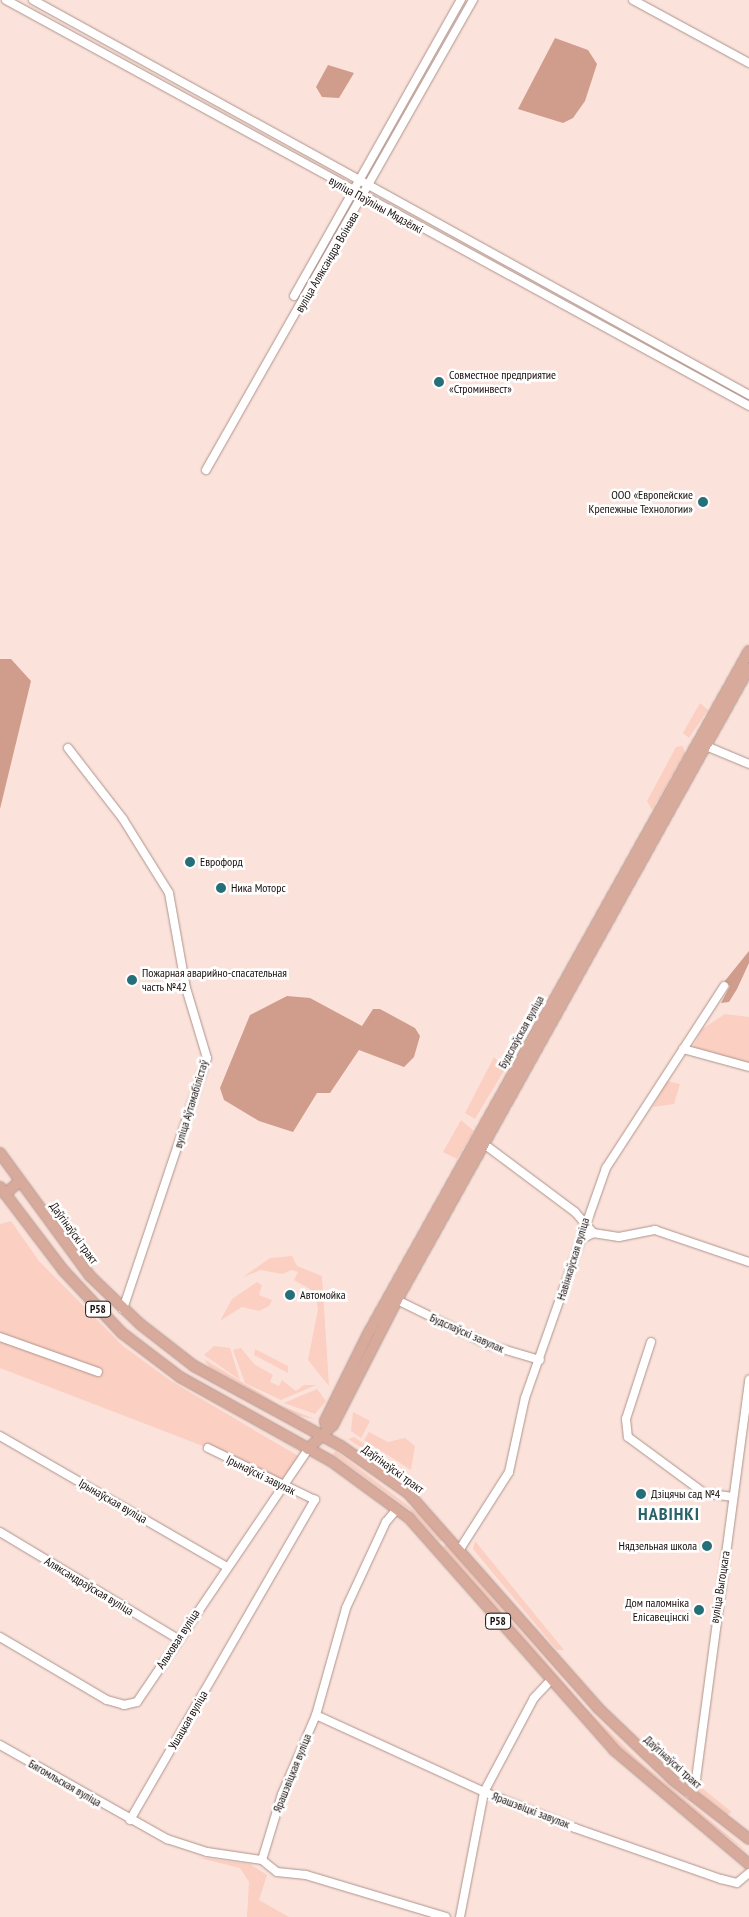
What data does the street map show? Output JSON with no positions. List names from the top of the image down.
{
  "streets": {
    "main road": ["Будслаўская вуліца", "Даўгінаўскі тракт", "Р58"],
    "street": [
      "вуліца Паўліны Мядзёлкі",
      "вуліца Аляксандра Воінава",
      "вуліца Аўтамабілістаў",
      "Навінкаўская вуліца",
      "Будслаўскі завулак",
      "Ірынаўскі завулак",
      "Ірынаўская вуліца",
      "Аляксандраўская вуліца",
      "вуліца Выгоцкага",
      "Альховая вуліца",
      "Ушацкая вуліца",
      "Ярашэвіцкая вуліца",
      "Бягомльская вуліца",
      "Ярашэвіцкі завулак"
    ]
  },
  "crossings": [
    ["вуліца Паўліны Мядзёлкі", "вуліца Аляксандра Воінава"],
    ["Будслаўская вуліца", "Даўгінаўскі тракт"],
    ["Будслаўская вуліца", "Будслаўскі завулак"],
    ["вуліца Аўтамабілістаў", "Даўгінаўскі тракт"],
    ["Даўгінаўскі тракт", "Навінкаўская вуліца"],
    ["Даўгінаўскі тракт", "вуліца Выгоцкага"],
    ["Навінкаўская вуліца", "Будслаўскі завулак"],
    ["Р58", "Альховая вуліца"],
    ["Р58", "Ярашэвіцкая вуліца"],
    ["Ірынаўскі завулак", "Альховая вуліца"],
    ["Ірынаўскі завулак", "Ушацкая вуліца"],
    ["Ірынаўская вуліца", "Альховая вуліца"],
    ["Аляксандраўская вуліца", "Альховая вуліца"],
    ["Ушацкая вуліца", "Бягомльская вуліца"],
    ["Ярашэвіцкая вуліца", "Ярашэвіцкі завулак"]
  ],
  "districts": ["НАВІНКІ"],
  "places": [
    "Совместное предприятие «Строминвест»",
    "ООО «Европейские Крепежные Технологии»",
    "Еврофорд",
    "Ника Моторс",
    "Пожарная аварийно-спасательная часть №42",
    "Автомойка",
    "Дзіцячы сад №4",
    "Нядзельная школа",
    "Дом паломніка Елісавецінскі"
  ]
}
